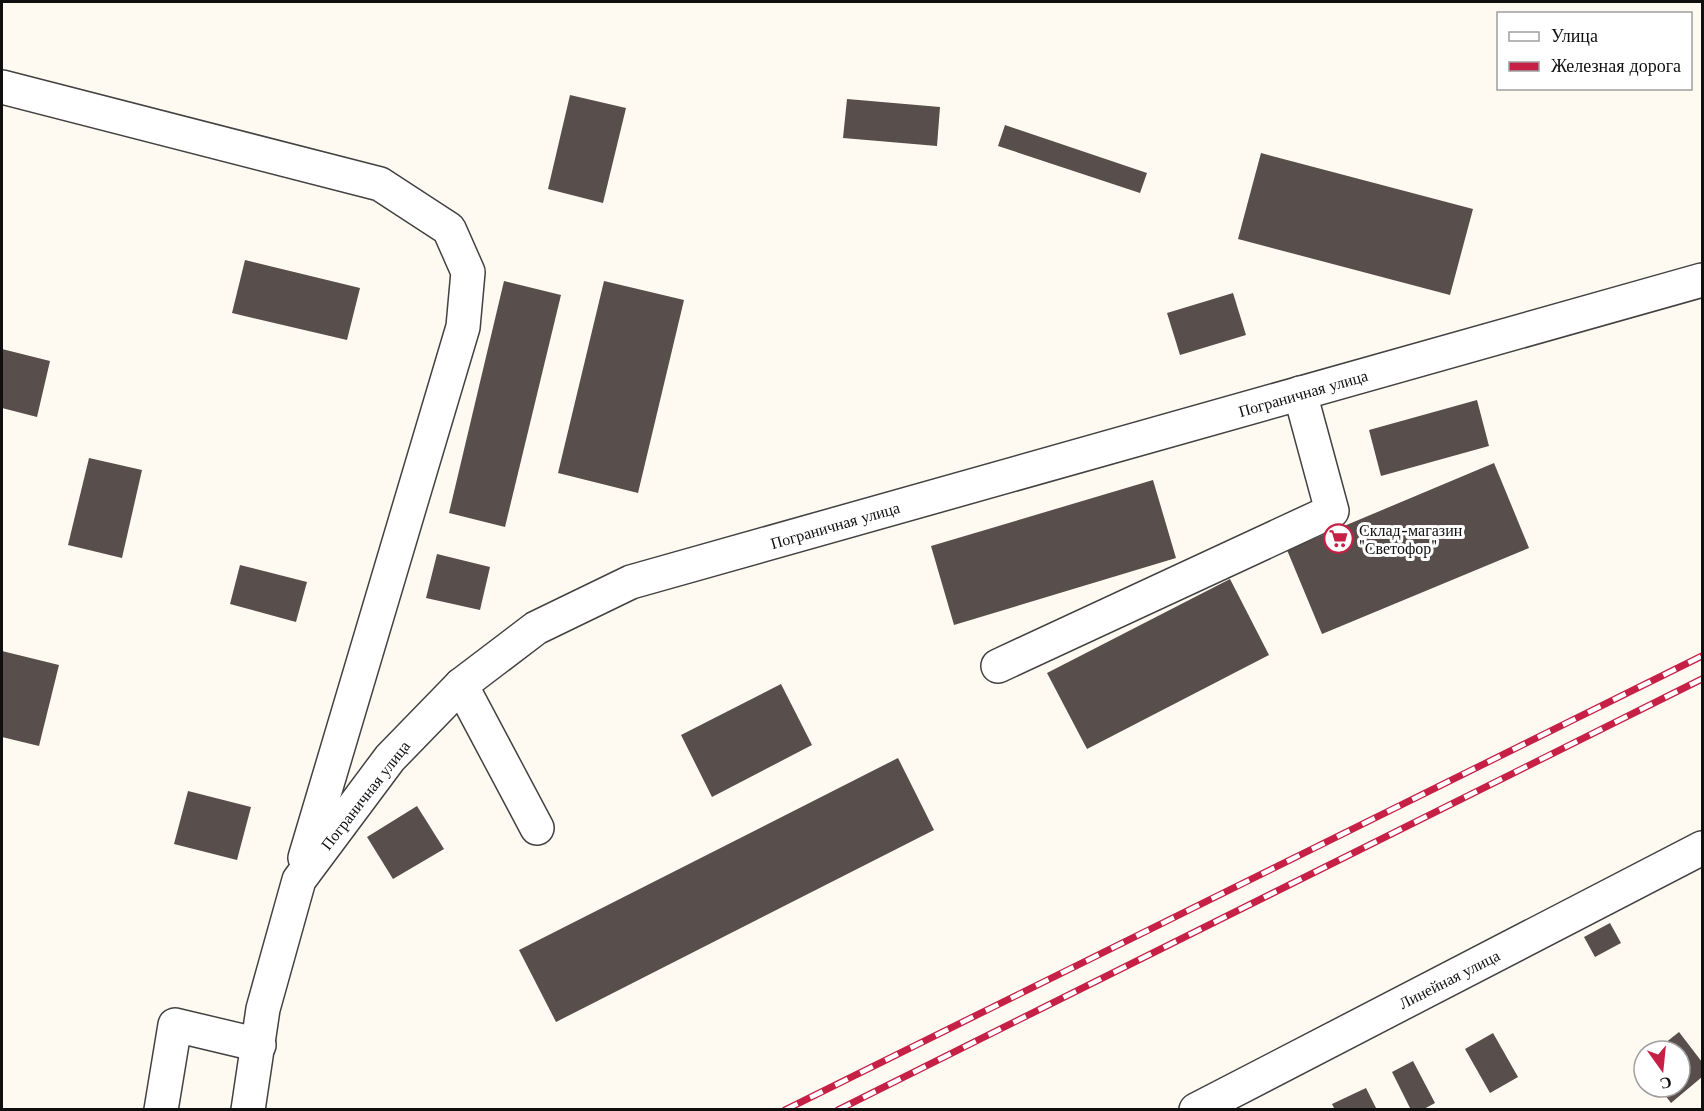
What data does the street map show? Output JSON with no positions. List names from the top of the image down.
{
  "streets": {
    "street": ["Пограничная улица", "Линейная улица"]
  },
  "places": {
    "supermarket": ["Склад-магазин \"Светофор\""]
  },
  "legend": ["Улица", "Железная дорога"],
  "north": "bottom"
}
